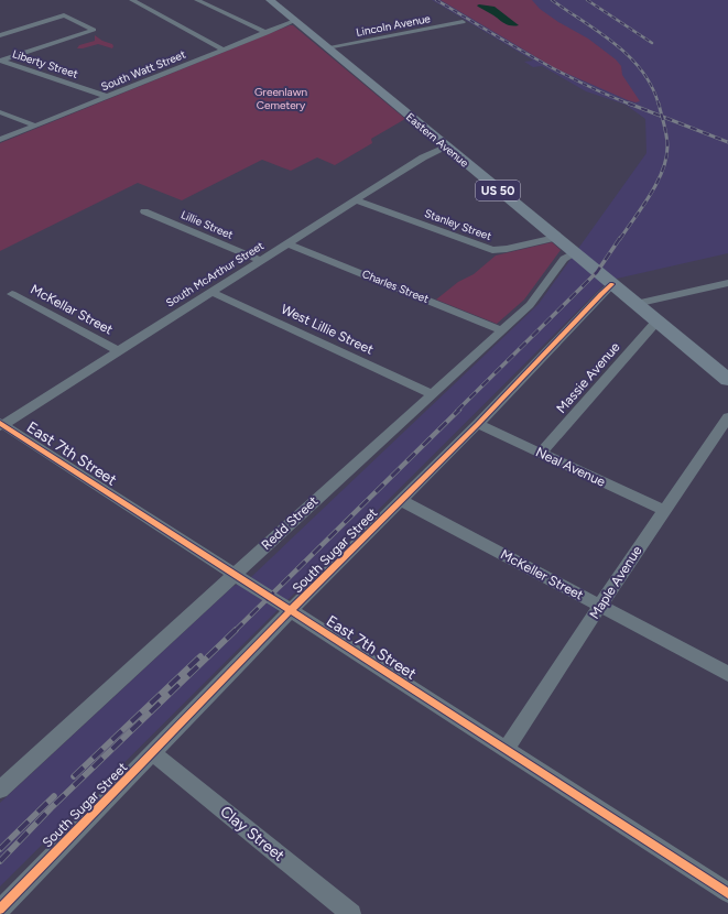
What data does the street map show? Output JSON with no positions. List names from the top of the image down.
{
  "streets": {
    "main road": ["Eastern Avenue", "US 50"],
    "street": [
      "Lincoln Avenue",
      "Liberty Street",
      "South Watt Street",
      "Lillie Street",
      "Stanley Street",
      "South McArthur Street",
      "Charles Street",
      "McKellar Street",
      "West Lillie Street",
      "Massie Avenue",
      "East 7th Street",
      "Neal Avenue",
      "Redd Street",
      "South Sugar Street",
      "McKeller Street",
      "Maple Avenue",
      "Clay Street"
    ]
  },
  "crossings": [
    ["Lincoln Avenue", "Eastern Avenue"],
    ["Liberty Street", "South Watt Street"],
    ["South Watt Street", "Eastern Avenue"],
    ["Eastern Avenue", "Stanley Street"],
    ["Eastern Avenue", "South McArthur Street"],
    ["Eastern Avenue", "Massie Avenue"],
    ["Eastern Avenue", "Redd Street"],
    ["Eastern Avenue", "South Sugar Street"],
    ["Lillie Street", "South McArthur Street"],
    ["Stanley Street", "South McArthur Street"],
    ["South McArthur Street", "Charles Street"],
    ["South McArthur Street", "McKellar Street"],
    ["South McArthur Street", "West Lillie Street"],
    ["South McArthur Street", "East 7th Street"],
    ["Charles Street", "Redd Street"],
    ["West Lillie Street", "Redd Street"],
    ["Massie Avenue", "Neal Avenue"],
    ["East 7th Street", "Redd Street"],
    ["East 7th Street", "South Sugar Street"],
    ["East 7th Street", "Maple Avenue"],
    ["Neal Avenue", "South Sugar Street"],
    ["Neal Avenue", "Maple Avenue"],
    ["South Sugar Street", "McKeller Street"],
    ["South Sugar Street", "Clay Street"],
    ["McKeller Street", "Maple Avenue"]
  ],
  "parks": ["Greenlawn Cemetery"]
}
